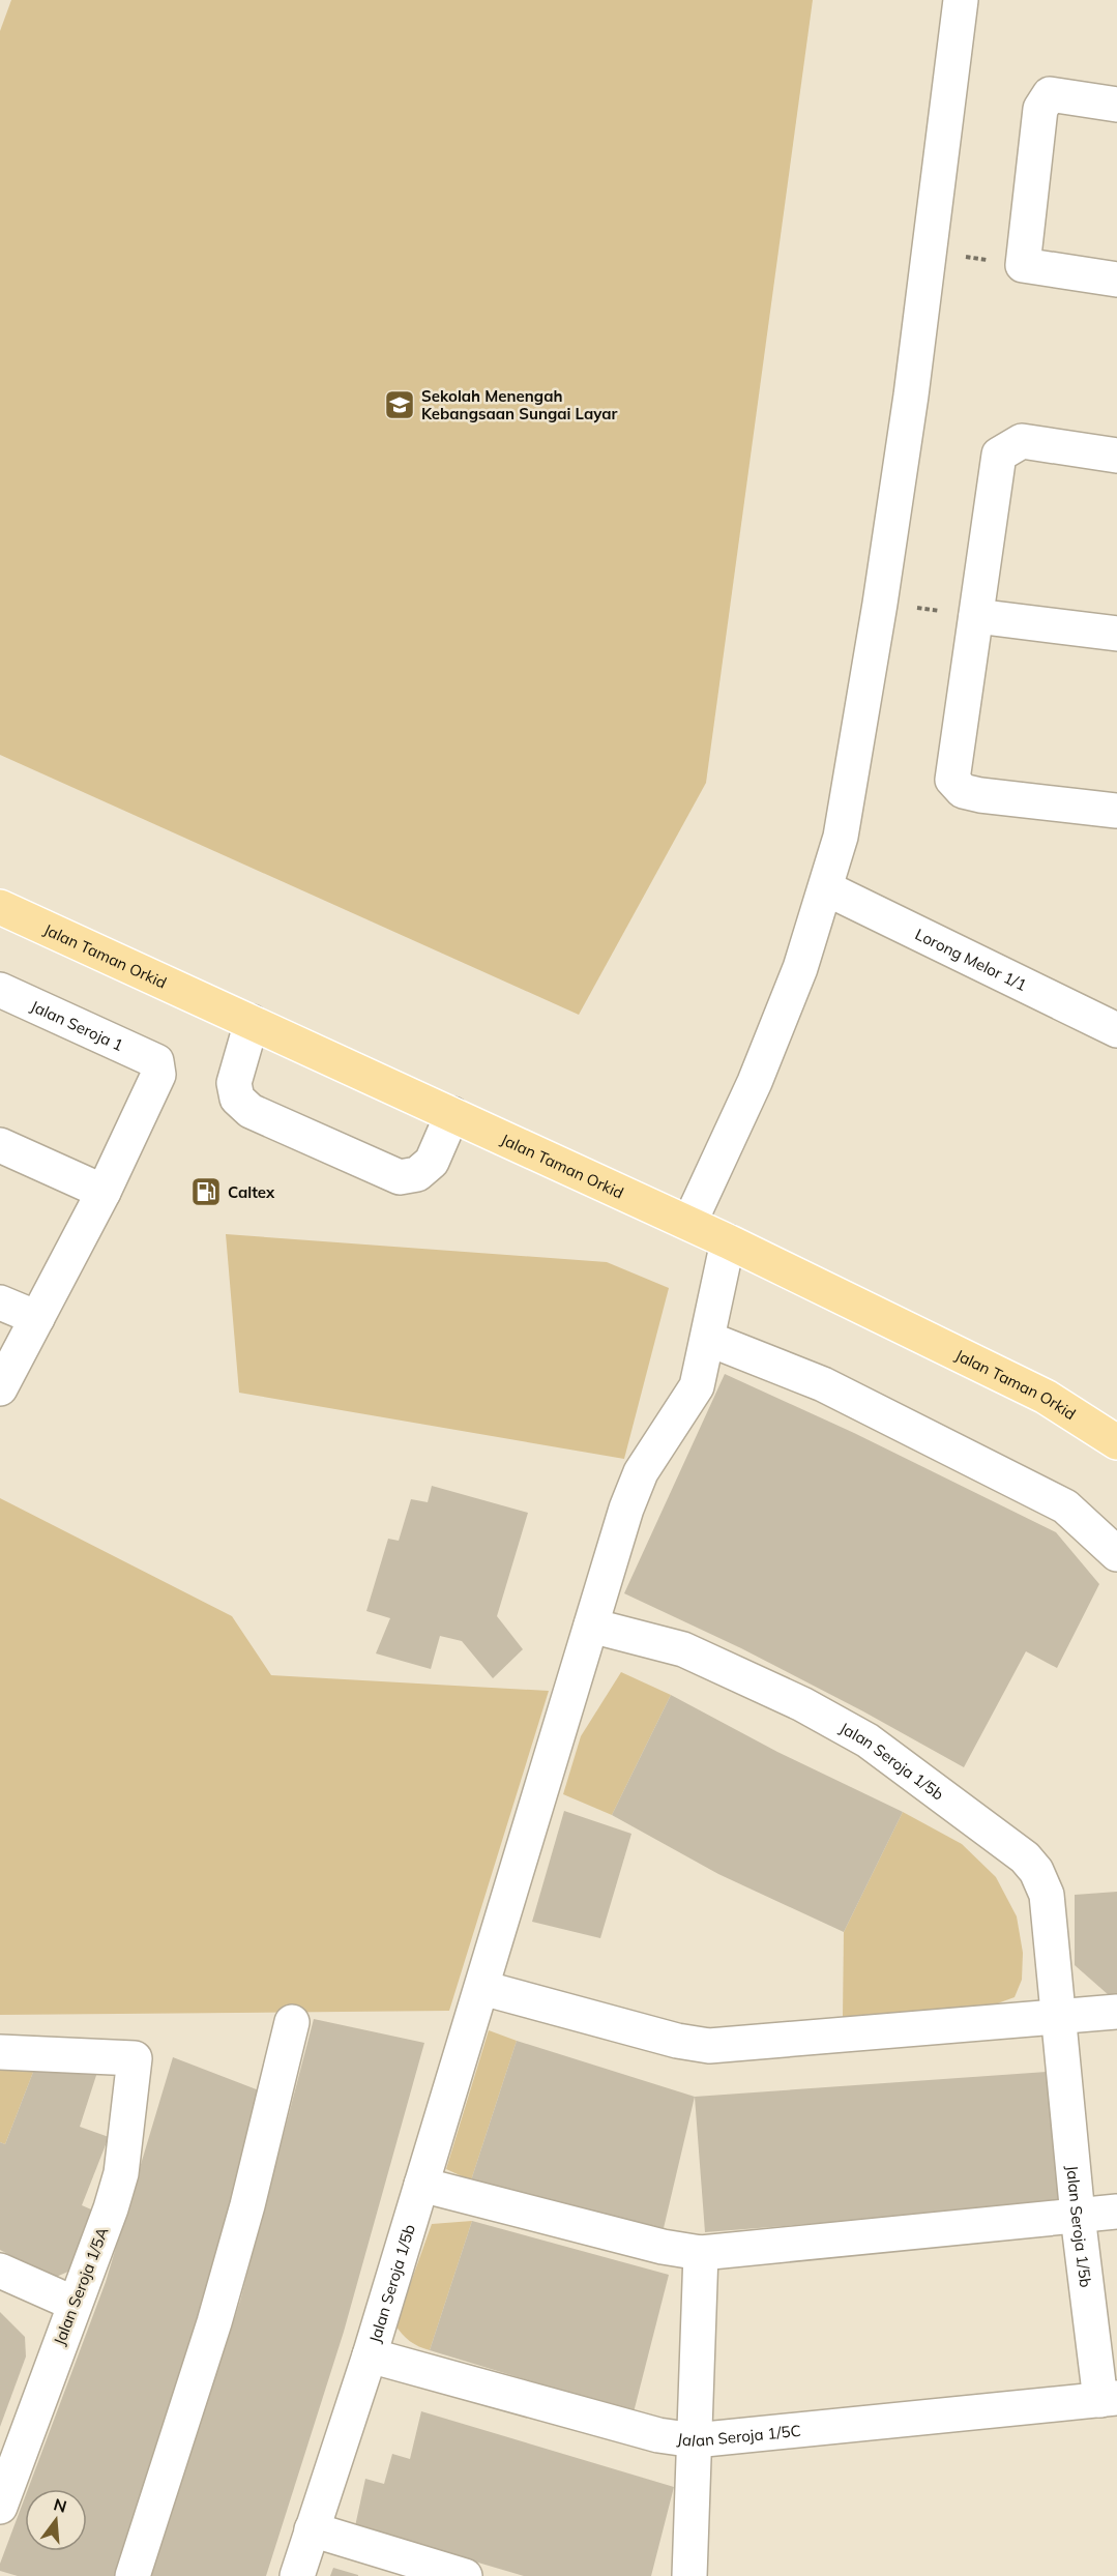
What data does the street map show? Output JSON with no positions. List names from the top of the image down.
{
  "streets": {
    "main road": ["Jalan Taman Orkid"],
    "street": [
      "Lorong Melor 1/1",
      "Jalan Seroja 1",
      "Jalan Seroja 1/5b",
      "Jalan Seroja 1/5A",
      "Jalan Seroja 1/5C"
    ]
  },
  "crossings": [
    ["Jalan Taman Orkid", "Jalan Seroja 1/5b"],
    ["Jalan Seroja 1/5b", "Jalan Seroja 1/5C"]
  ],
  "places": {
    "school or university": ["Sekolah Menengah Kebangsaan Sungai Layar"],
    "fuel station": ["Caltex"]
  },
  "north": "top"
}
